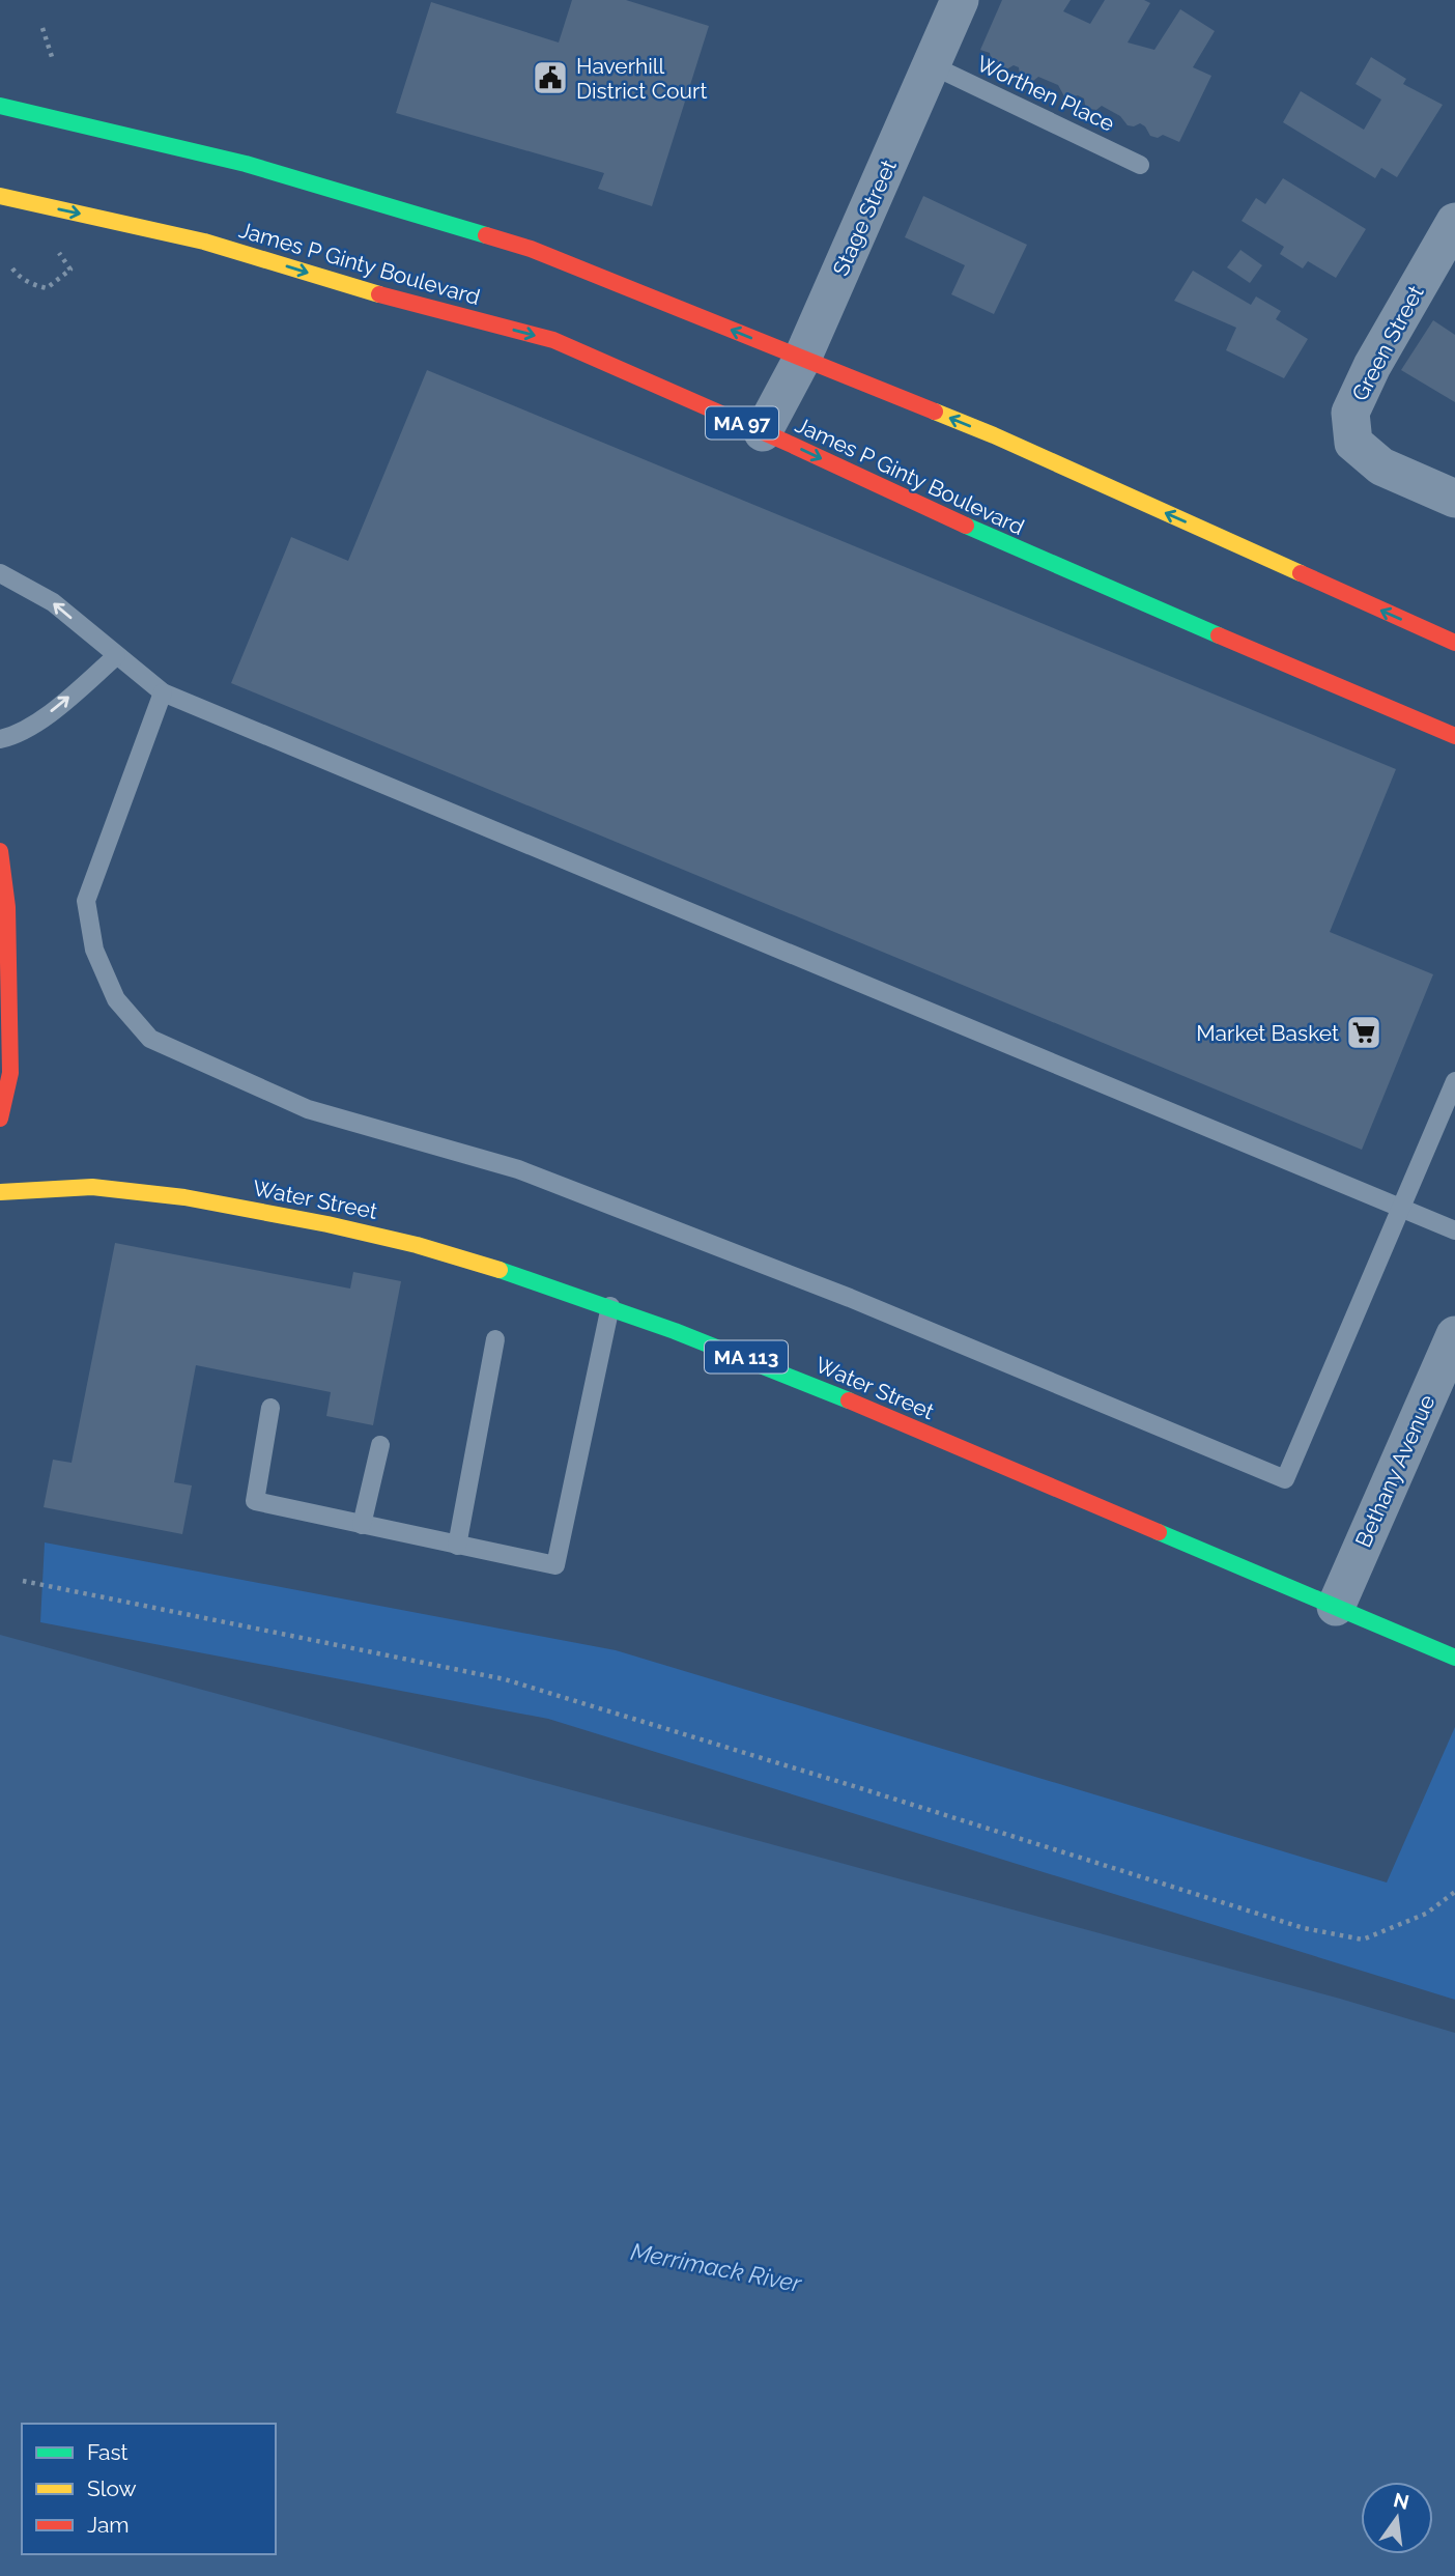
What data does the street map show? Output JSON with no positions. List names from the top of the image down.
{
  "streets": {
    "main road": [
      "James P Ginty Boulevard",
      "MA 97",
      "Water Street",
      "MA 113"
    ],
    "street": ["Stage Street", "Green Street", "Bethany Avenue"],
    "lane": ["Worthen Place"]
  },
  "crossings": [
    ["Worthen Place", "Stage Street"],
    ["Stage Street", "James P Ginty Boulevard"],
    ["Water Street", "Bethany Avenue"]
  ],
  "water": ["Merrimack River"],
  "places": {
    "public building": ["Haverhill District Court"],
    "supermarket": ["Market Basket"]
  },
  "legend": ["Fast", "Slow", "Jam"],
  "north": "top"
}
